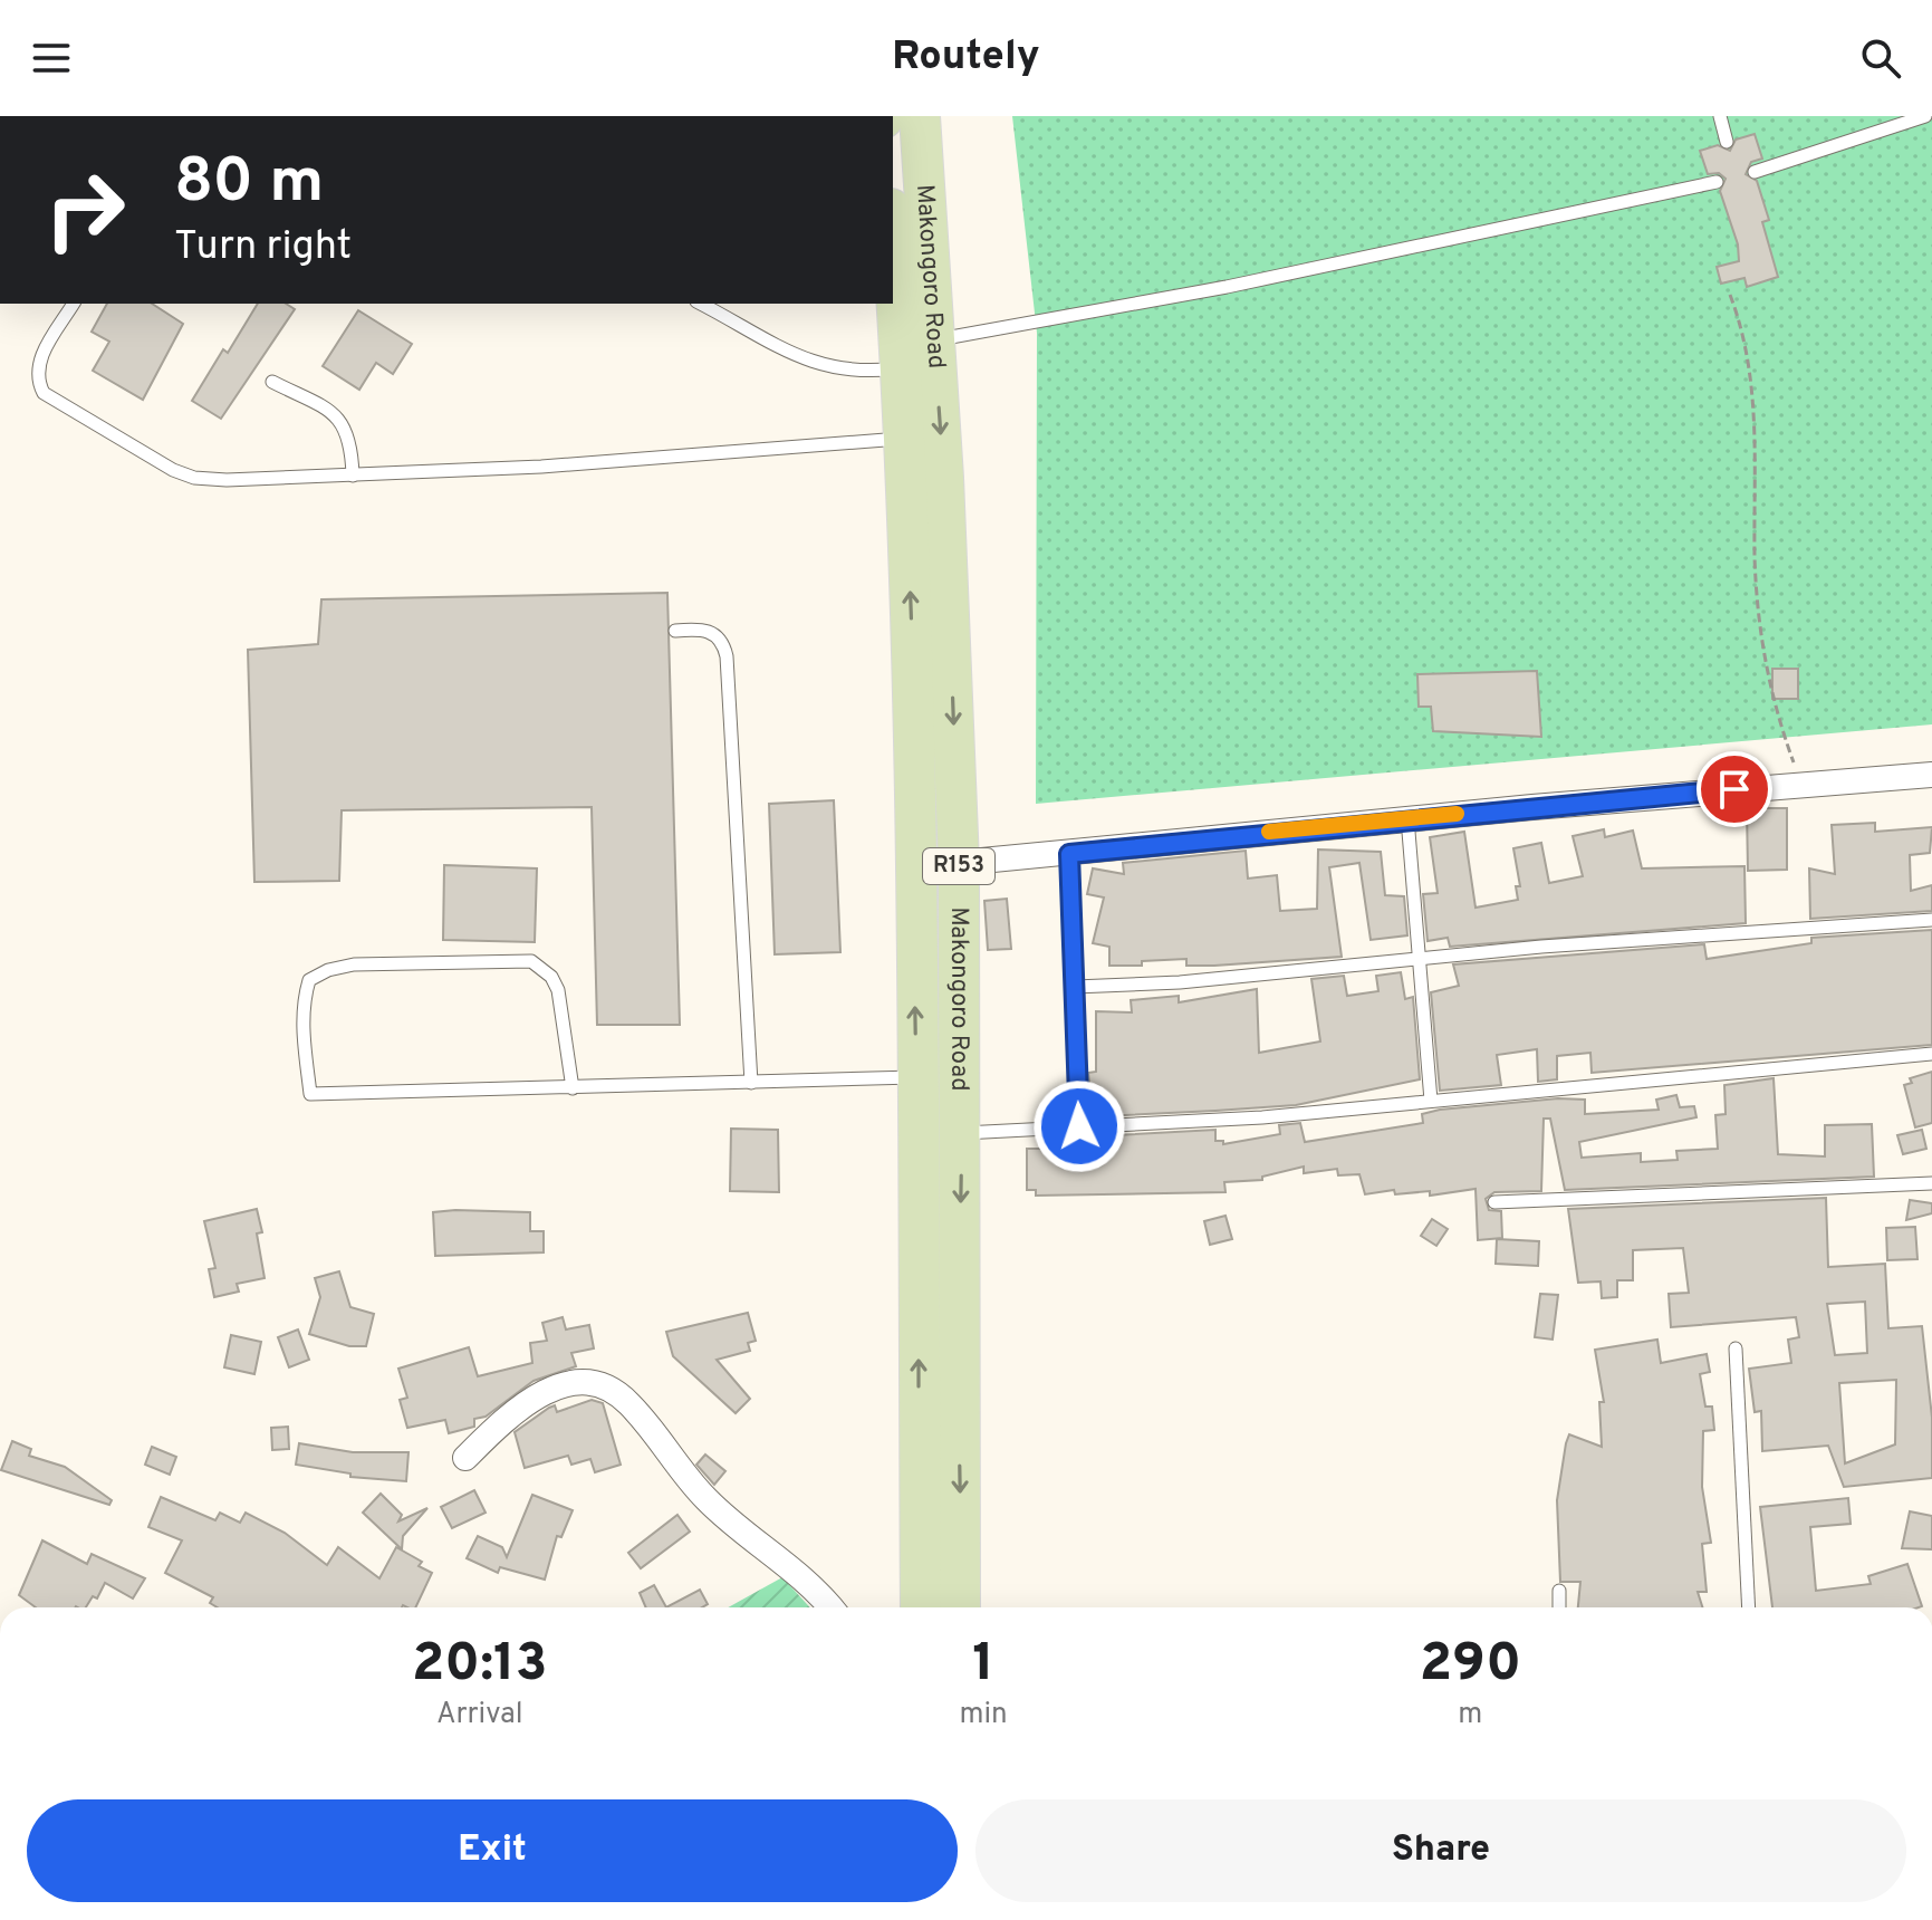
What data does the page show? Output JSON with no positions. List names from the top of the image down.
{
  "streets": {
    "main road": ["Makongoro Road", "R153"]
  },
  "page": {
    "header": "Routely",
    "turn": ["80 m", "Turn right"],
    "eta": [
      "20:13",
      "Arrival",
      "1",
      "min",
      "290",
      "m"
    ],
    "buttons": ["Exit", "Share"]
  }
}
